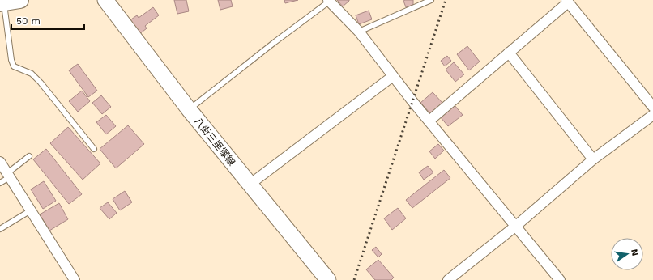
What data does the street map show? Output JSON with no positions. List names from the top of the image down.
{
  "streets": {
    "main road": ["八街三里塚線"]
  },
  "scale_bar": "50 m",
  "north": "right"
}
